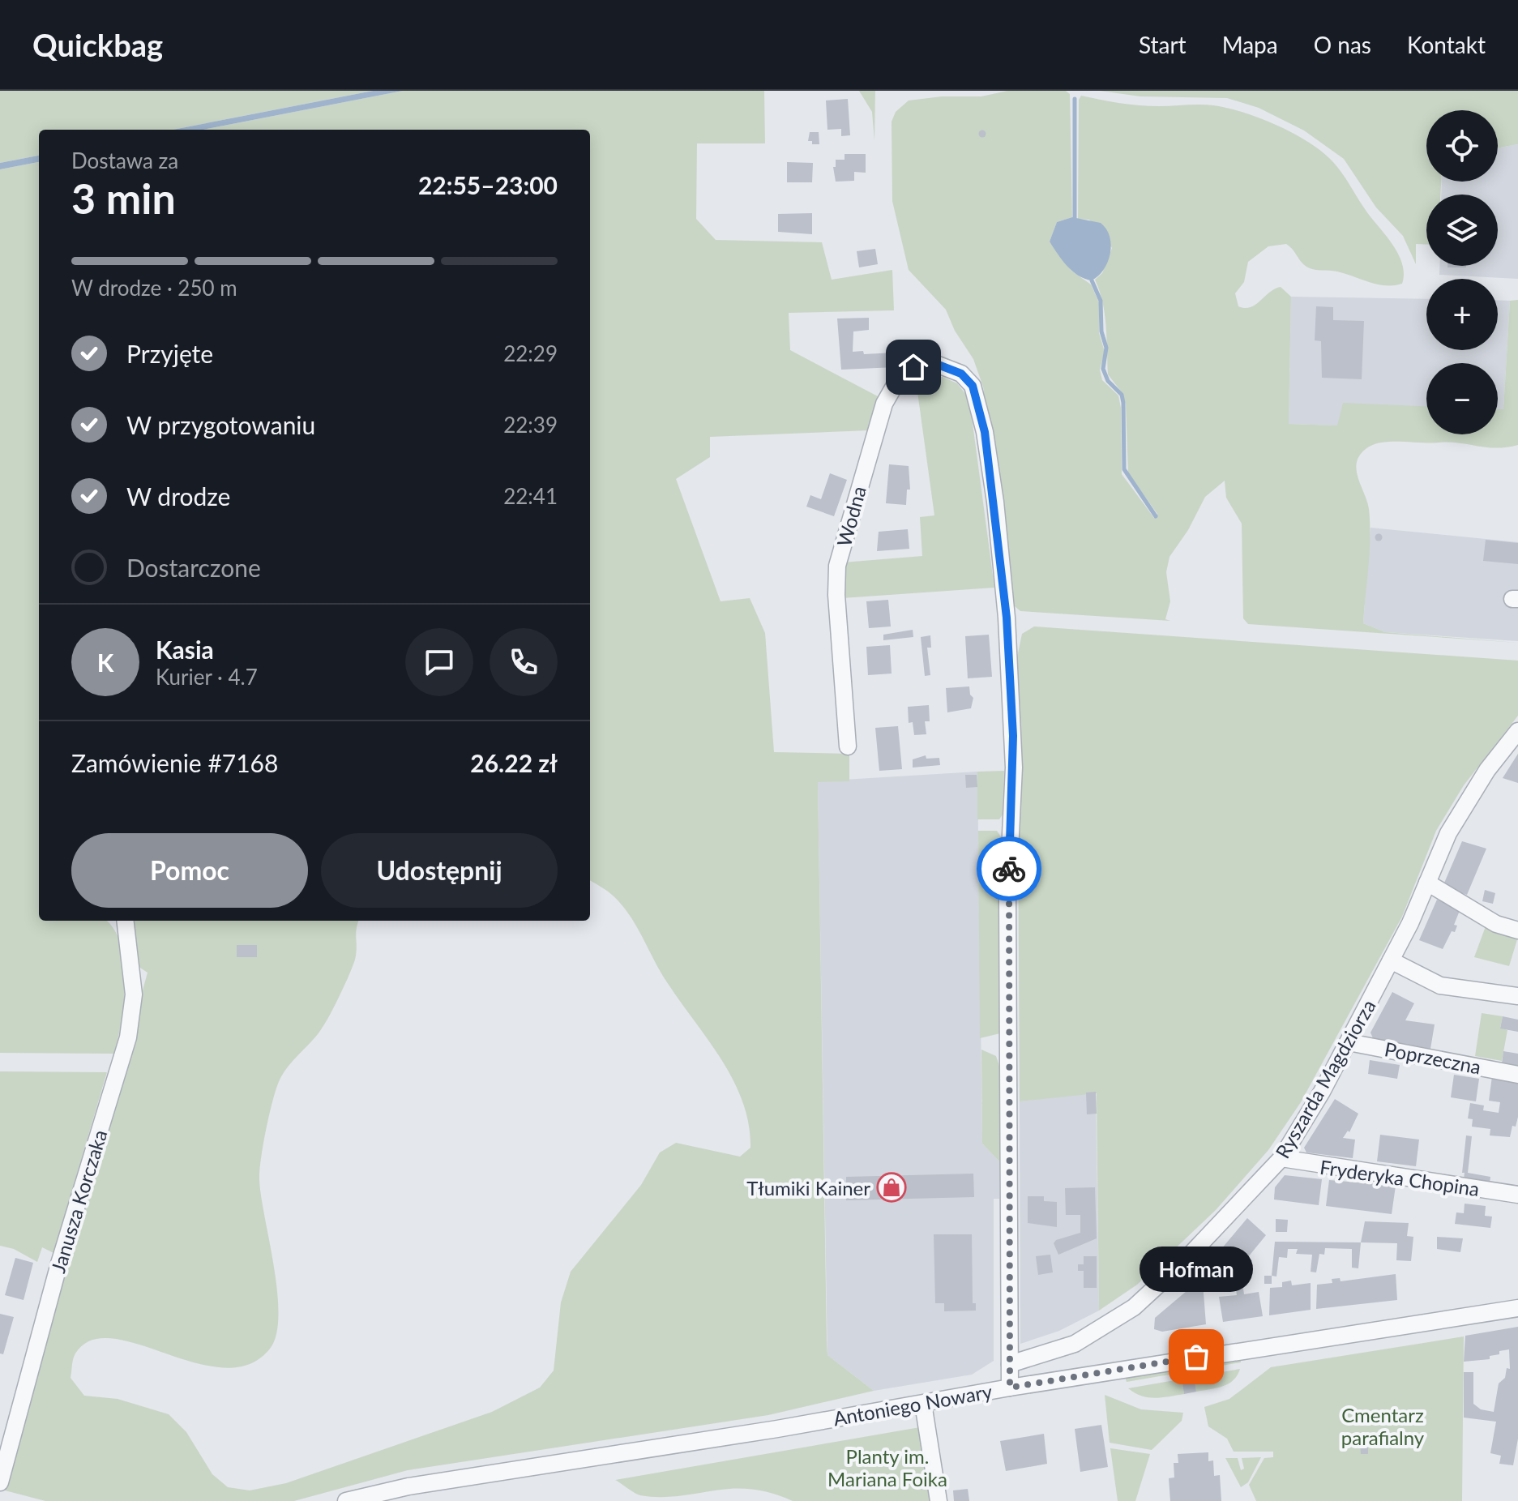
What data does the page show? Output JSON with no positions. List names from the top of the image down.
{
  "streets": {
    "street": [
      "Wodna",
      "Poprzeczna",
      "Ryszarda Magdziorza",
      "Fryderyka Chopina",
      "Janusza Korczaka",
      "Antoniego Nowary"
    ]
  },
  "crossings": [
    ["Wodna", "Ryszarda Magdziorza"],
    ["Poprzeczna", "Ryszarda Magdziorza"],
    ["Ryszarda Magdziorza", "Fryderyka Chopina"]
  ],
  "parks": ["Cmentarz parafialny", "Planty im. Mariana Foika"],
  "places": {
    "shop": ["Tłumiki Kainer"],
    "other": ["Hofman"]
  },
  "page": {
    "header": "Quickbag",
    "nav": [
      "Start",
      "Mapa",
      "O nas",
      "Kontakt"
    ],
    "map_buttons": ["+", "−"],
    "heading": ["3 min", "Dostawa za", "22:55–23:00"],
    "panel": [
      "Kasia",
      "Kurier · 4.7",
      "Zamówienie #7168",
      "26.22 zł"
    ],
    "bar": "W drodze · 250 m",
    "list": [
      ["Przyjęte", "22:29"],
      ["W przygotowaniu", "22:39"],
      ["W drodze", "22:41"],
      "Dostarczone"
    ],
    "round": "K",
    "buttons": ["Pomoc", "Udostępnij"],
    "bubble": "Hofman"
  }
}
